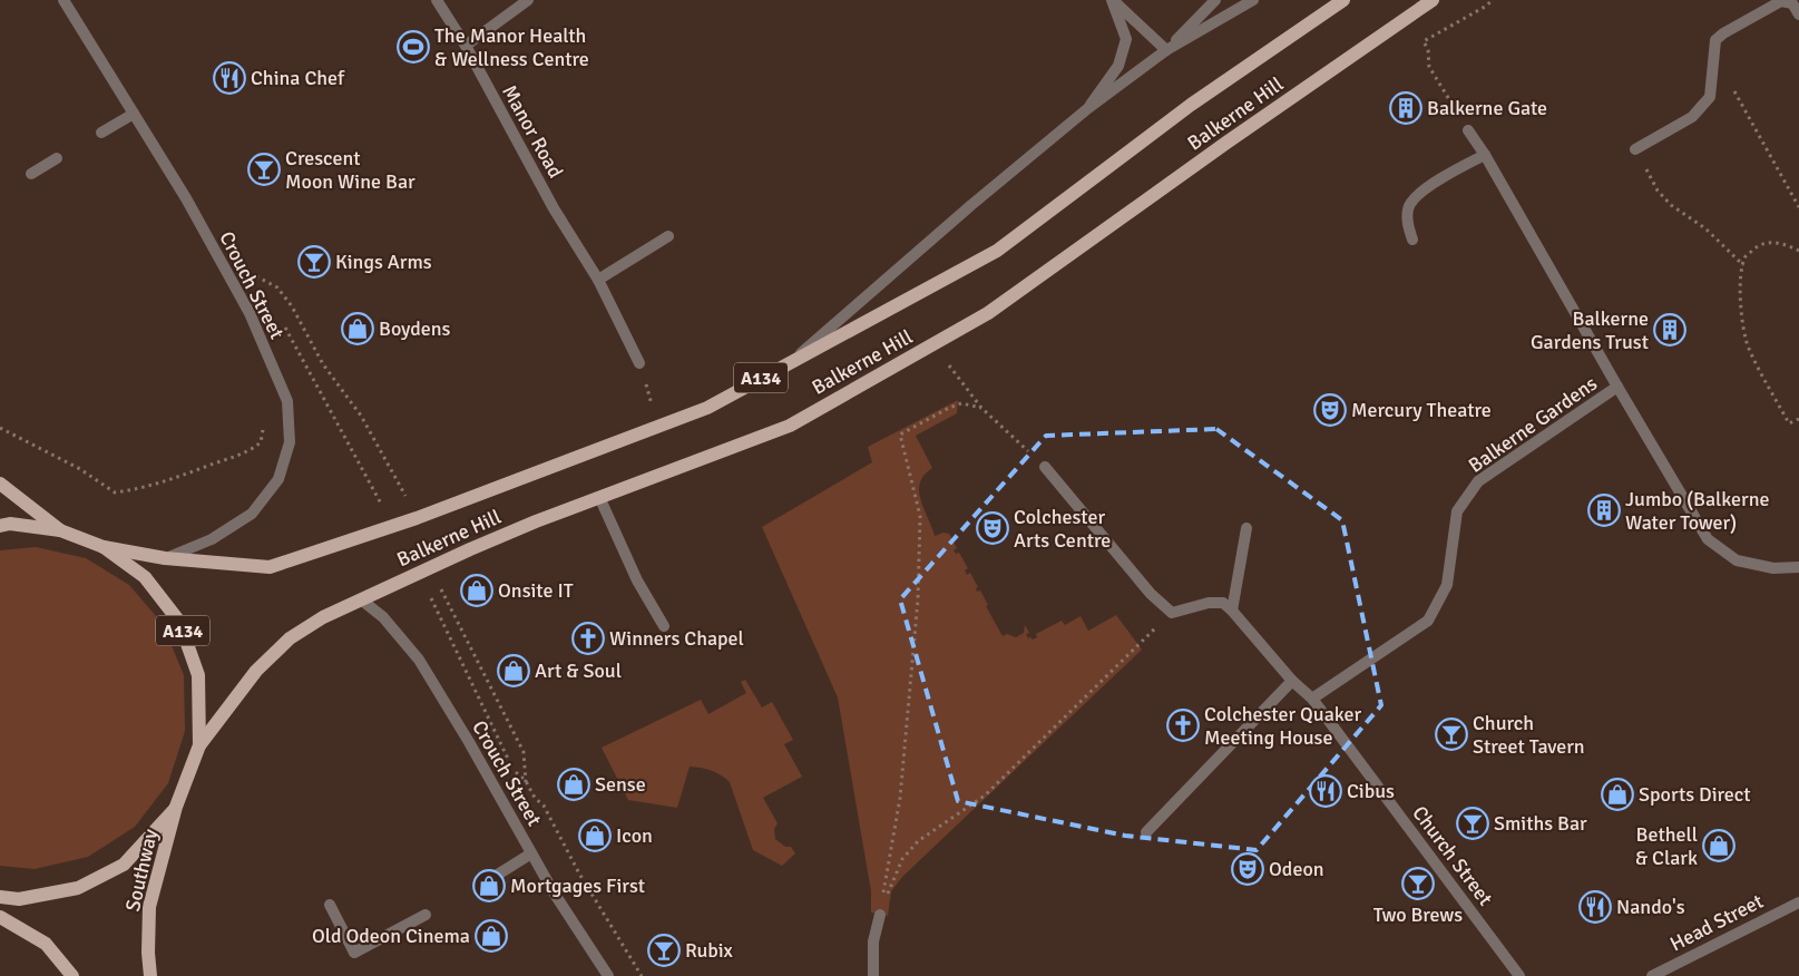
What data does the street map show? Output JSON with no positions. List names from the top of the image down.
{
  "streets": {
    "main road": ["Balkerne Hill", "A134", "Southway"],
    "street": [
      "Manor Road",
      "Crouch Street",
      "Balkerne Gardens",
      "Church Street",
      "Head Street"
    ]
  },
  "crossings": [
    ["Balkerne Hill", "Crouch Street"],
    ["Balkerne Hill", "Southway"],
    ["Balkerne Gardens", "Church Street"]
  ],
  "places": {
    "sports": ["The Manor Health & Wellness Centre"],
    "restaurant": ["China Chef", "Cibus", "Nando's"],
    "building": ["Balkerne Gate", "Balkerne Gardens Trust", "Jumbo (Balkerne Water Tower)"],
    "bar": [
      "Crescent Moon Wine Bar",
      "Kings Arms",
      "Church Street Tavern",
      "Smiths Bar",
      "Two Brews",
      "Rubix"
    ],
    "shop": [
      "Boydens",
      "Onsite IT",
      "Art & Soul",
      "Sense",
      "Sports Direct",
      "Icon",
      "Bethell & Clark",
      "Mortgages First",
      "Old Odeon Cinema"
    ],
    "theatre": ["Mercury Theatre", "Colchester Arts Centre", "Odeon"],
    "church": ["Winners Chapel", "Colchester Quaker Meeting House"]
  }
}
